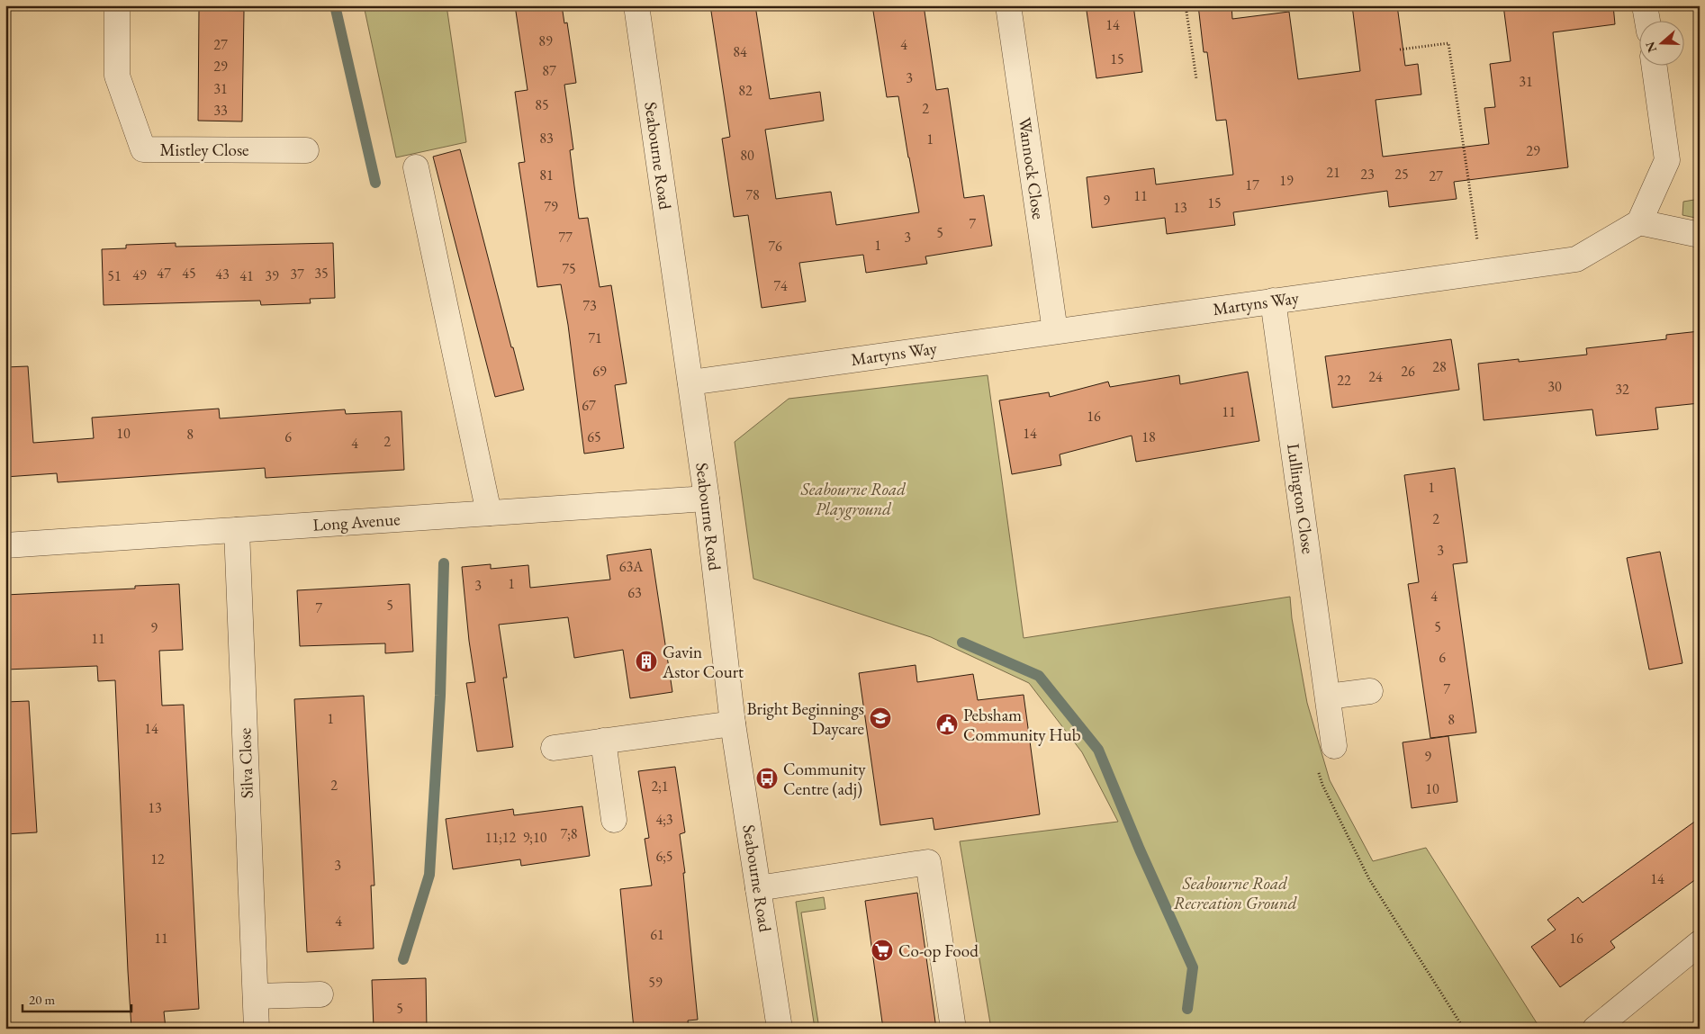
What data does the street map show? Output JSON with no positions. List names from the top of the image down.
{
  "streets": {
    "street": [
      "Mistley Close",
      "Seabourne Road",
      "Wannock Close",
      "Martyns Way",
      "Lullington Close",
      "Long Avenue",
      "Silva Close"
    ]
  },
  "crossings": [
    ["Seabourne Road", "Martyns Way"],
    ["Seabourne Road", "Long Avenue"],
    ["Wannock Close", "Martyns Way"],
    ["Martyns Way", "Lullington Close"],
    ["Long Avenue", "Silva Close"]
  ],
  "parks": ["Seabourne Road Playground", "Seabourne Road Recreation Ground"],
  "places": {
    "building": ["Gavin Astor Court"],
    "school or university": ["Bright Beginnings Daycare"],
    "public building": ["Pebsham Community Hub"],
    "bus stop": ["Community Centre (adj)"],
    "supermarket": ["Co-op Food"]
  },
  "house_numbers": [
    "14",
    "89",
    "27",
    "4",
    "84",
    "15",
    "29",
    "87",
    "3",
    "31",
    "31",
    "82",
    "85",
    "2",
    "33",
    "83",
    "1",
    "29",
    "80",
    "21",
    "23",
    "25",
    "81",
    "27",
    "19",
    "17",
    "78",
    "11",
    "9",
    "15",
    "79",
    "13",
    "7",
    "5",
    "77",
    "3",
    "1",
    "76",
    "75",
    "47",
    "45",
    "35",
    "43",
    "37",
    "49",
    "51",
    "41",
    "39",
    "74",
    "73",
    "71",
    "28",
    "69",
    "26",
    "24",
    "22",
    "30",
    "32",
    "67",
    "11",
    "16",
    "10",
    "14",
    "8",
    "6",
    "65",
    "18",
    "2",
    "4",
    "1",
    "2",
    "3",
    "63A",
    "1",
    "3",
    "63",
    "4",
    "5",
    "7",
    "5",
    "9",
    "11",
    "6",
    "7",
    "1",
    "8",
    "14",
    "9",
    "2",
    "2;1",
    "10",
    "13",
    "4;3",
    "7;8",
    "11;12",
    "9;10",
    "6;5",
    "12",
    "3",
    "14",
    "4",
    "61",
    "11",
    "16",
    "59",
    "5"
  ],
  "scale_bar": "20 m",
  "north": "left"
}
